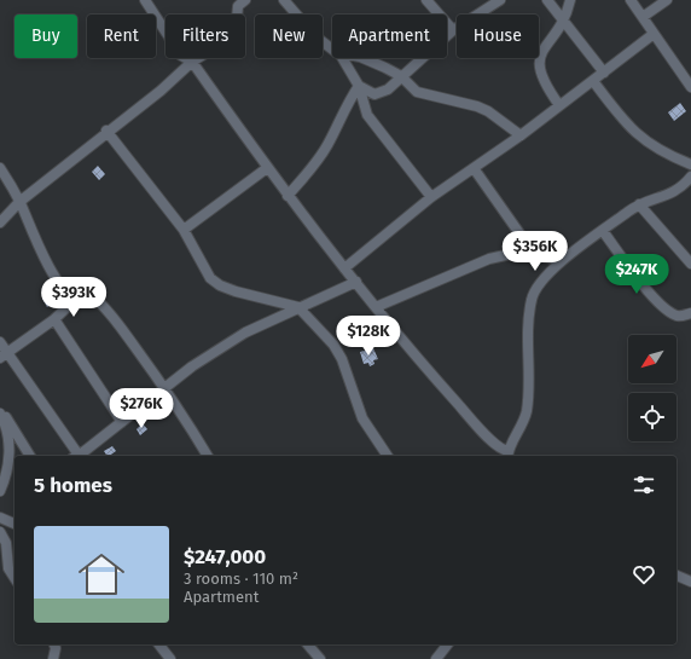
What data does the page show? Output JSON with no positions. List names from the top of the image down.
{
  "north": "bottom left",
  "page": {
    "chip": [
      "Buy",
      "Rent",
      "Filters",
      "New",
      "Apartment",
      "House"
    ],
    "price": [
      "$356K",
      "$247K",
      "$393K",
      "$128K",
      "$276K"
    ],
    "heading": "5 homes",
    "list": [
      {
        "name": "$247,000",
        "note": "3 rooms · 110 m² · Apartment"
      }
    ]
  }
}
